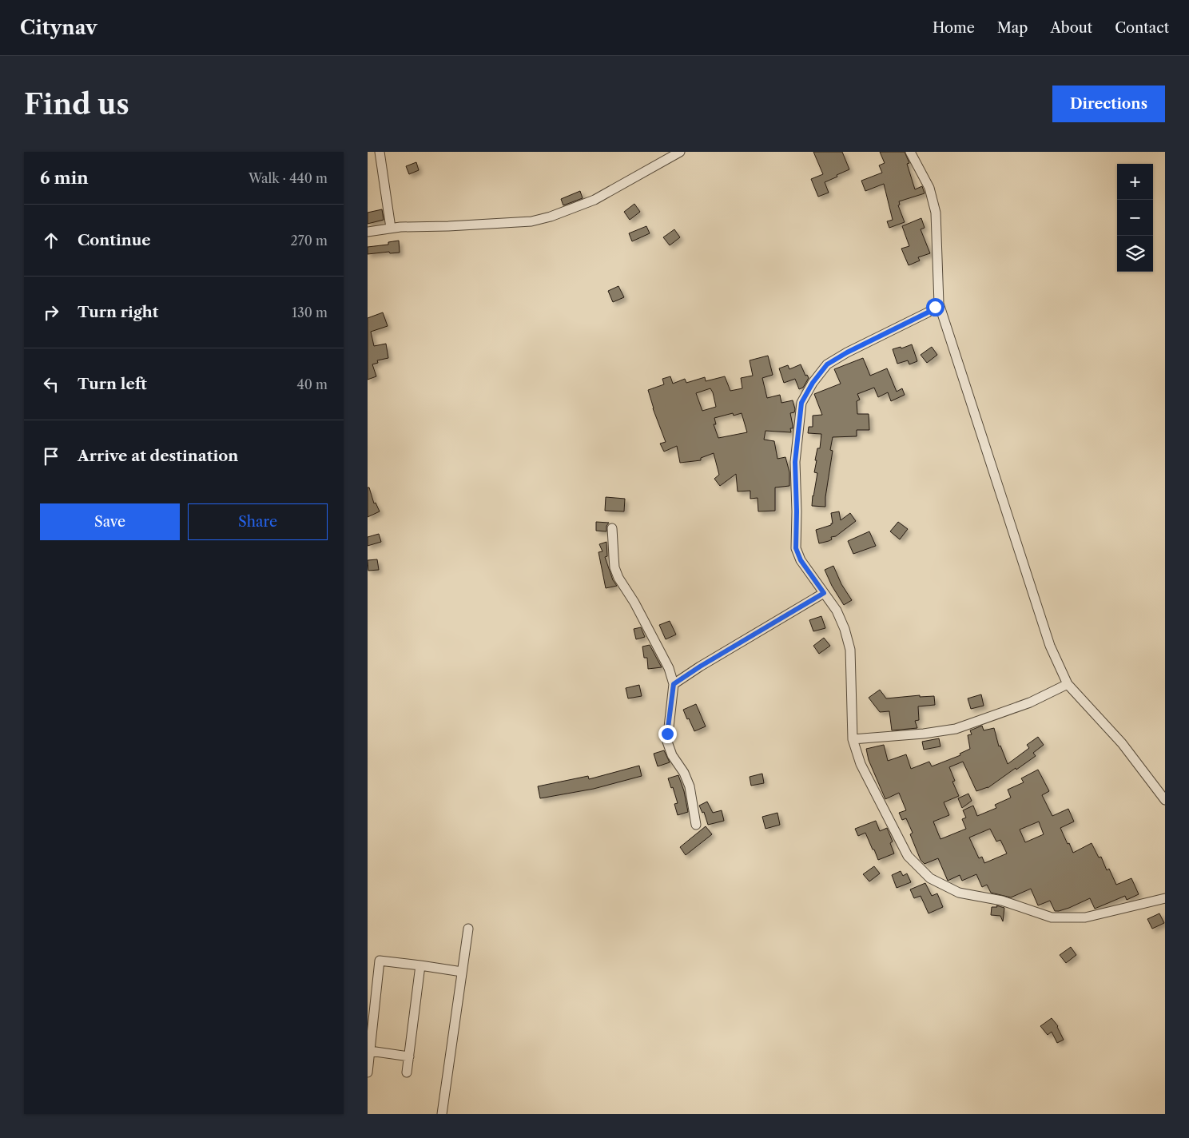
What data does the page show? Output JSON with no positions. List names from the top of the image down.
{
  "page": {
    "header": "Citynav",
    "nav": [
      "Home",
      "Map",
      "About",
      "Contact"
    ],
    "buttons": [
      "Directions",
      ["Save", "Share"]
    ],
    "title": "Find us",
    "heading": ["6 min", "Walk · 440 m"],
    "map_buttons": ["+", "−"],
    "list": [
      ["Continue", "270 m"],
      ["Turn right", "130 m"],
      ["Turn left", "40 m"],
      "Arrive at destination"
    ]
  }
}
